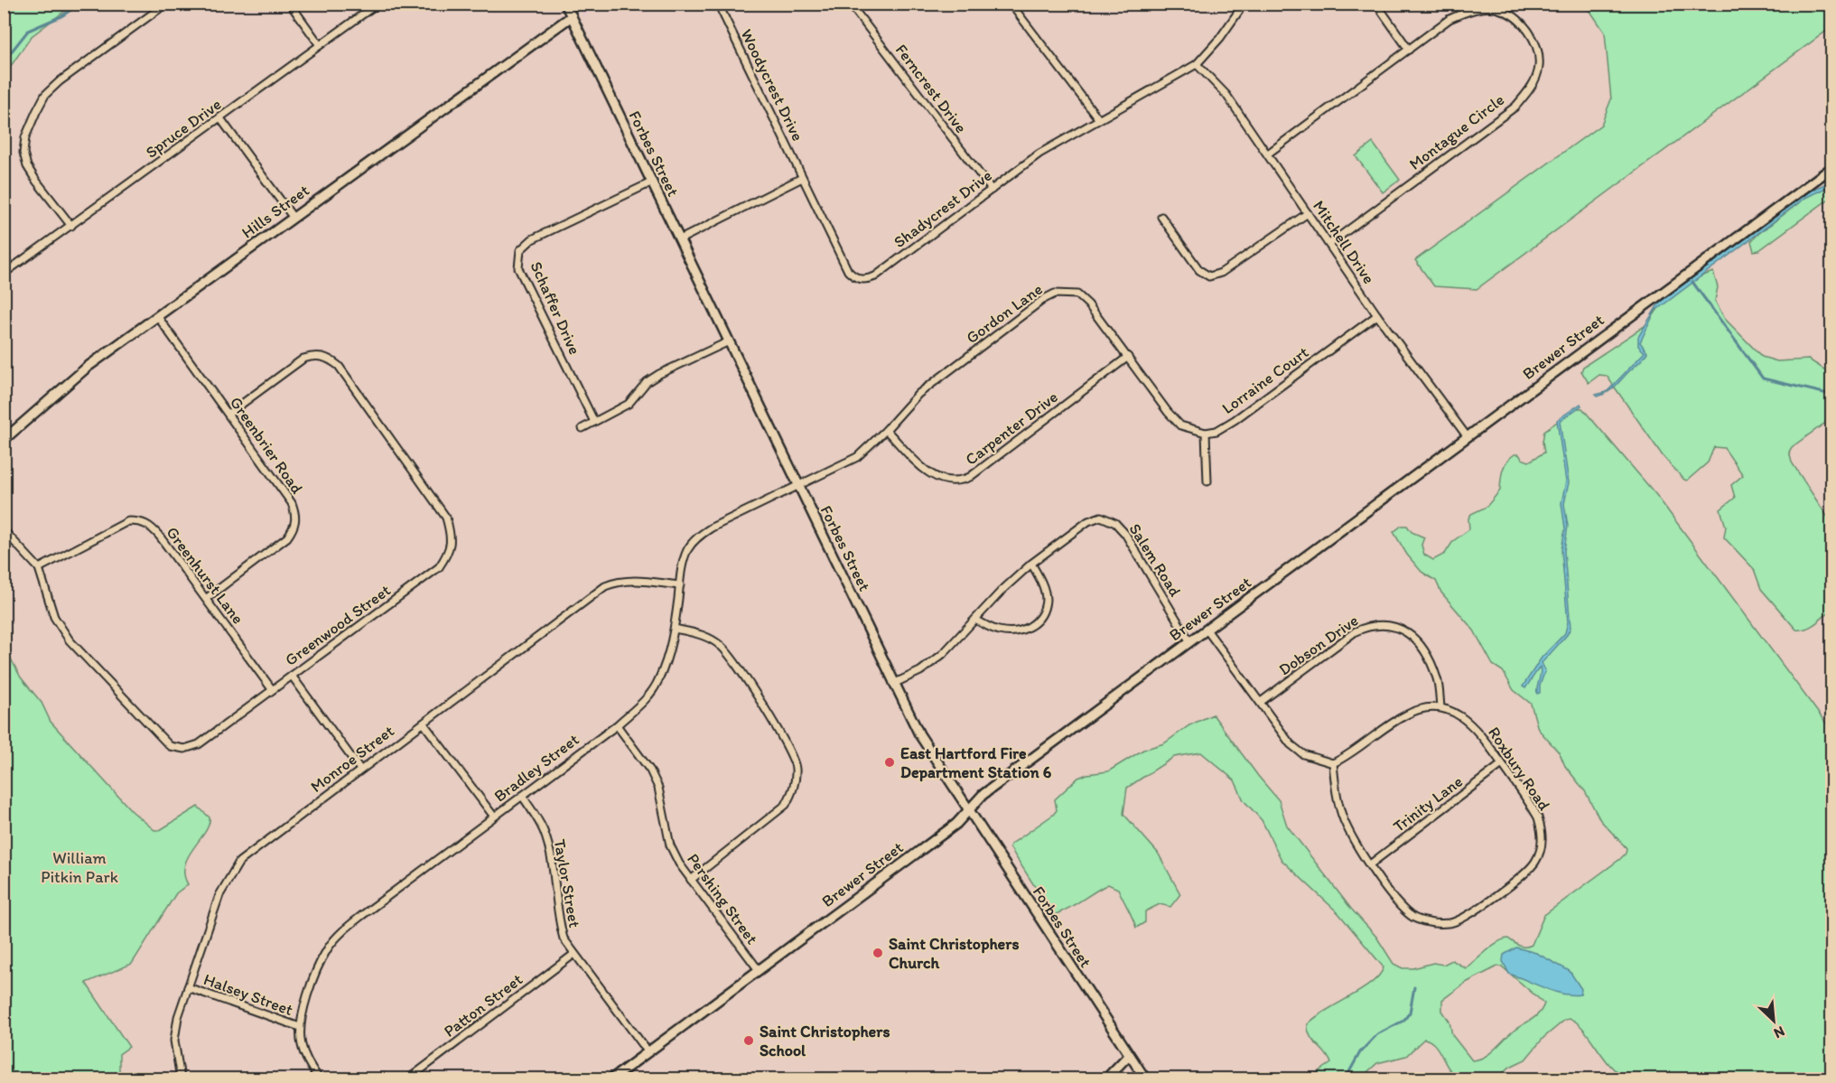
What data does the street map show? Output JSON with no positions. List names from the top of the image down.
{
  "streets": {
    "main road": ["Forbes Street", "Hills Street", "Brewer Street"],
    "street": [
      "Woodycrest Drive",
      "Ferncrest Drive",
      "Spruce Drive",
      "Montague Circle",
      "Shadycrest Drive",
      "Mitchell Drive",
      "Schaffer Drive",
      "Gordon Lane",
      "Lorraine Court",
      "Carpenter Drive",
      "Greenbrier Road",
      "Salem Road",
      "Greenhurst Lane",
      "Greenwood Street",
      "Dobson Drive",
      "Monroe Street",
      "Bradley Street",
      "Roxbury Road",
      "Trinity Lane",
      "Taylor Street",
      "Pershing Street",
      "Halsey Street",
      "Patton Street"
    ]
  },
  "crossings": [
    ["Woodycrest Drive", "Shadycrest Drive"],
    ["Ferncrest Drive", "Shadycrest Drive"],
    ["Montague Circle", "Mitchell Drive"],
    ["Forbes Street", "Hills Street"],
    ["Forbes Street", "Schaffer Drive"],
    ["Forbes Street", "Gordon Lane"],
    ["Forbes Street", "Brewer Street"],
    ["Forbes Street", "Salem Road"],
    ["Forbes Street", "Bradley Street"],
    ["Shadycrest Drive", "Mitchell Drive"],
    ["Hills Street", "Greenbrier Road"],
    ["Mitchell Drive", "Brewer Street"],
    ["Mitchell Drive", "Lorraine Court"],
    ["Gordon Lane", "Lorraine Court"],
    ["Gordon Lane", "Carpenter Drive"],
    ["Gordon Lane", "Bradley Street"],
    ["Brewer Street", "Salem Road"],
    ["Brewer Street", "Taylor Street"],
    ["Brewer Street", "Pershing Street"],
    ["Greenbrier Road", "Greenhurst Lane"],
    ["Greenbrier Road", "Greenwood Street"],
    ["Greenhurst Lane", "Greenwood Street"],
    ["Dobson Drive", "Roxbury Road"],
    ["Monroe Street", "Bradley Street"],
    ["Monroe Street", "Halsey Street"],
    ["Bradley Street", "Taylor Street"],
    ["Bradley Street", "Pershing Street"],
    ["Bradley Street", "Halsey Street"],
    ["Roxbury Road", "Trinity Lane"],
    ["Taylor Street", "Patton Street"]
  ],
  "parks": ["William Pitkin Park"],
  "places": ["East Hartford Fire Department Station 6", "Saint Christophers Church", "Saint Christophers School"],
  "north": "bottom right"
}
